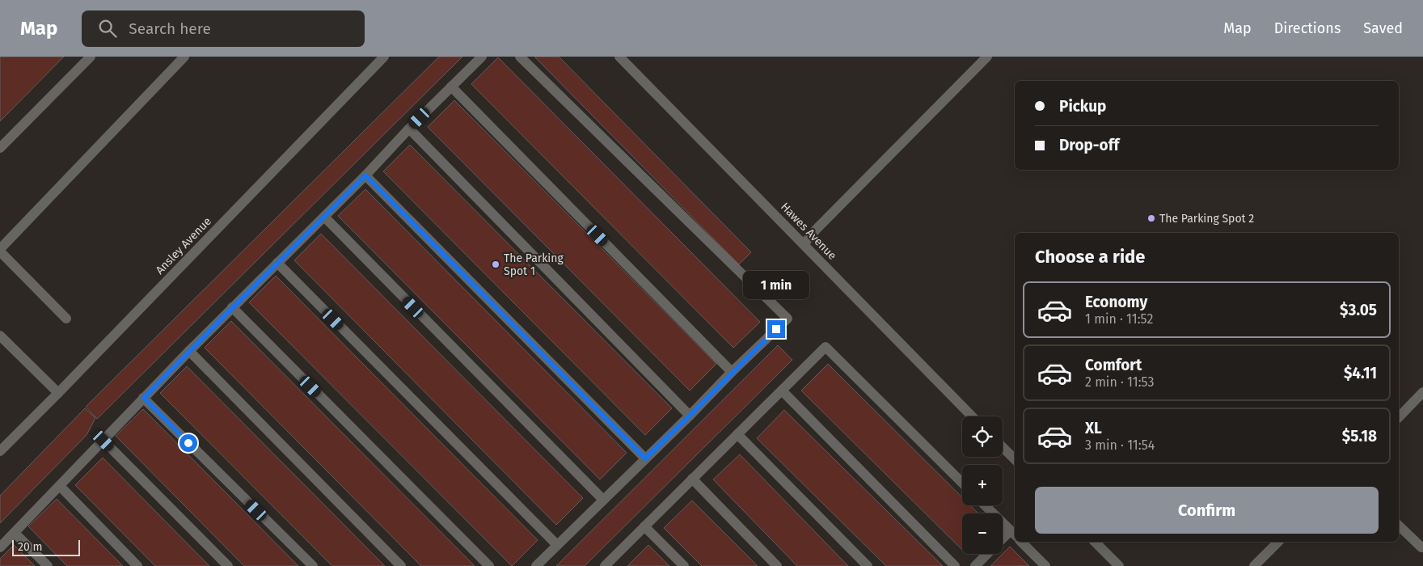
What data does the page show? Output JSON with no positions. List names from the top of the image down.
{
  "streets": {
    "street": ["Hawes Avenue", "Ansley Avenue"]
  },
  "places": ["The Parking Spot 2", "The Parking Spot 1"],
  "scale_bar": "20 m",
  "page": {
    "header": "Map",
    "search": "Search here",
    "nav": ["Map", "Directions", "Saved"],
    "banner": ["Pickup", "Drop-off"],
    "heading": "Choose a ride",
    "bubble": "1 min",
    "list": [
      {
        "name": "Economy",
        "note": "1 min · 11:52",
        "value": "$3.05"
      },
      {
        "name": "Comfort",
        "note": "2 min · 11:53",
        "value": "$4.11"
      },
      {
        "name": "XL",
        "note": "3 min · 11:54",
        "value": "$5.18"
      }
    ],
    "map_buttons": ["+", "−"],
    "buttons": "Confirm",
    "scale": "20 m"
  }
}
